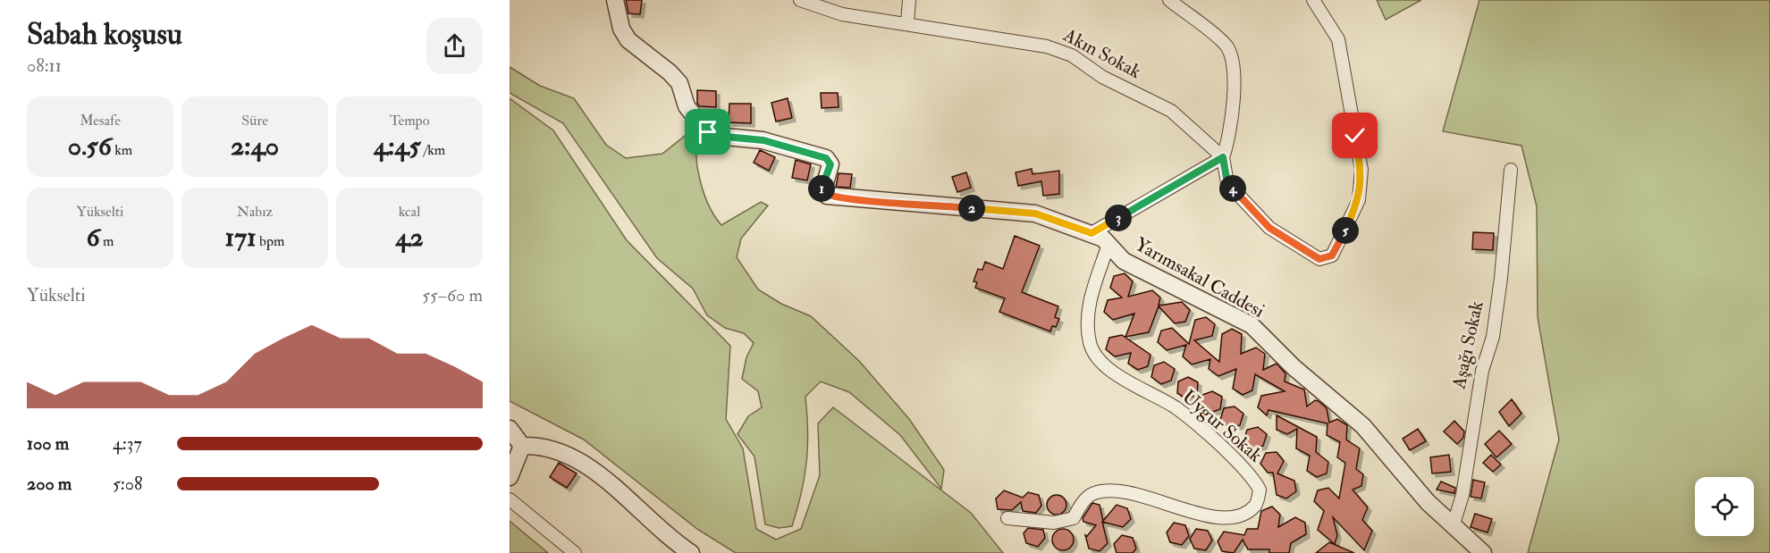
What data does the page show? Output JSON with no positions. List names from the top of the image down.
{
  "streets": {
    "street": [
      "Akın Sokak",
      "Yarımsakal Caddesi",
      "Aşağı Sokak",
      "Uygur Sokak"
    ]
  },
  "crossings": [
    ["Yarımsakal Caddesi", "Aşağı Sokak"],
    ["Yarımsakal Caddesi", "Uygur Sokak"]
  ],
  "page": {
    "heading": ["Sabah koşusu", "08:11"],
    "stats": [
      ["Mesafe", "0.56 km"],
      ["Süre", "2:40"],
      ["Tempo", "4:45 /km"],
      ["Yükselti", "6 m"],
      ["Nabız", "171 bpm"],
      ["kcal", "42"]
    ],
    "pins": [
      "1",
      "4",
      "2",
      "3",
      "5"
    ],
    "chart": ["Yükselti", "55–60 m"],
    "list": [
      {
        "name": "100 m",
        "note": "4:37"
      },
      {
        "name": "200 m",
        "note": "5:08"
      }
    ]
  }
}
